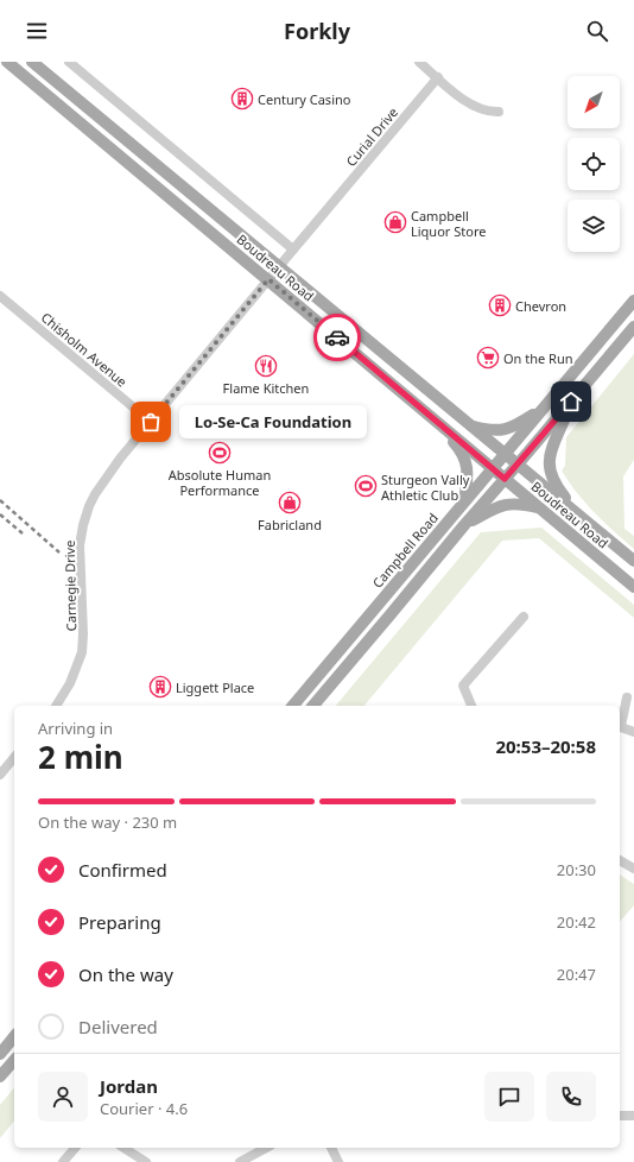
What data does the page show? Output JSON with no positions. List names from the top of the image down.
{
  "streets": {
    "main road": ["Boudreau Road", "Campbell Road"],
    "street": ["Curial Drive", "Chisholm Avenue", "Carnegie Drive"]
  },
  "crossings": [
    ["Curial Drive", "Boudreau Road"],
    ["Curial Drive", "Carnegie Drive"],
    ["Boudreau Road", "Campbell Road"],
    ["Boudreau Road", "Carnegie Drive"],
    ["Chisholm Avenue", "Carnegie Drive"]
  ],
  "places": {
    "building": ["Century Casino", "Chevron", "Liggett Place"],
    "shop": ["Campbell Liquor Store", "Fabricland"],
    "supermarket": ["On the Run"],
    "restaurant": ["Flame Kitchen"],
    "other": ["Lo-Se-Ca Foundation"],
    "sports": ["Absolute Human Performance", "Sturgeon Vally Athletic Club"]
  },
  "north": "bottom left",
  "page": {
    "header": "Forkly",
    "bubble": "Lo-Se-Ca Foundation",
    "heading": ["2 min", "Arriving in", "20:53–20:58"],
    "panel": ["Jordan", "Courier · 4.6"],
    "bar": "On the way · 230 m",
    "list": [
      ["Confirmed", "20:30"],
      ["Preparing", "20:42"],
      ["On the way", "20:47"],
      "Delivered"
    ]
  }
}
